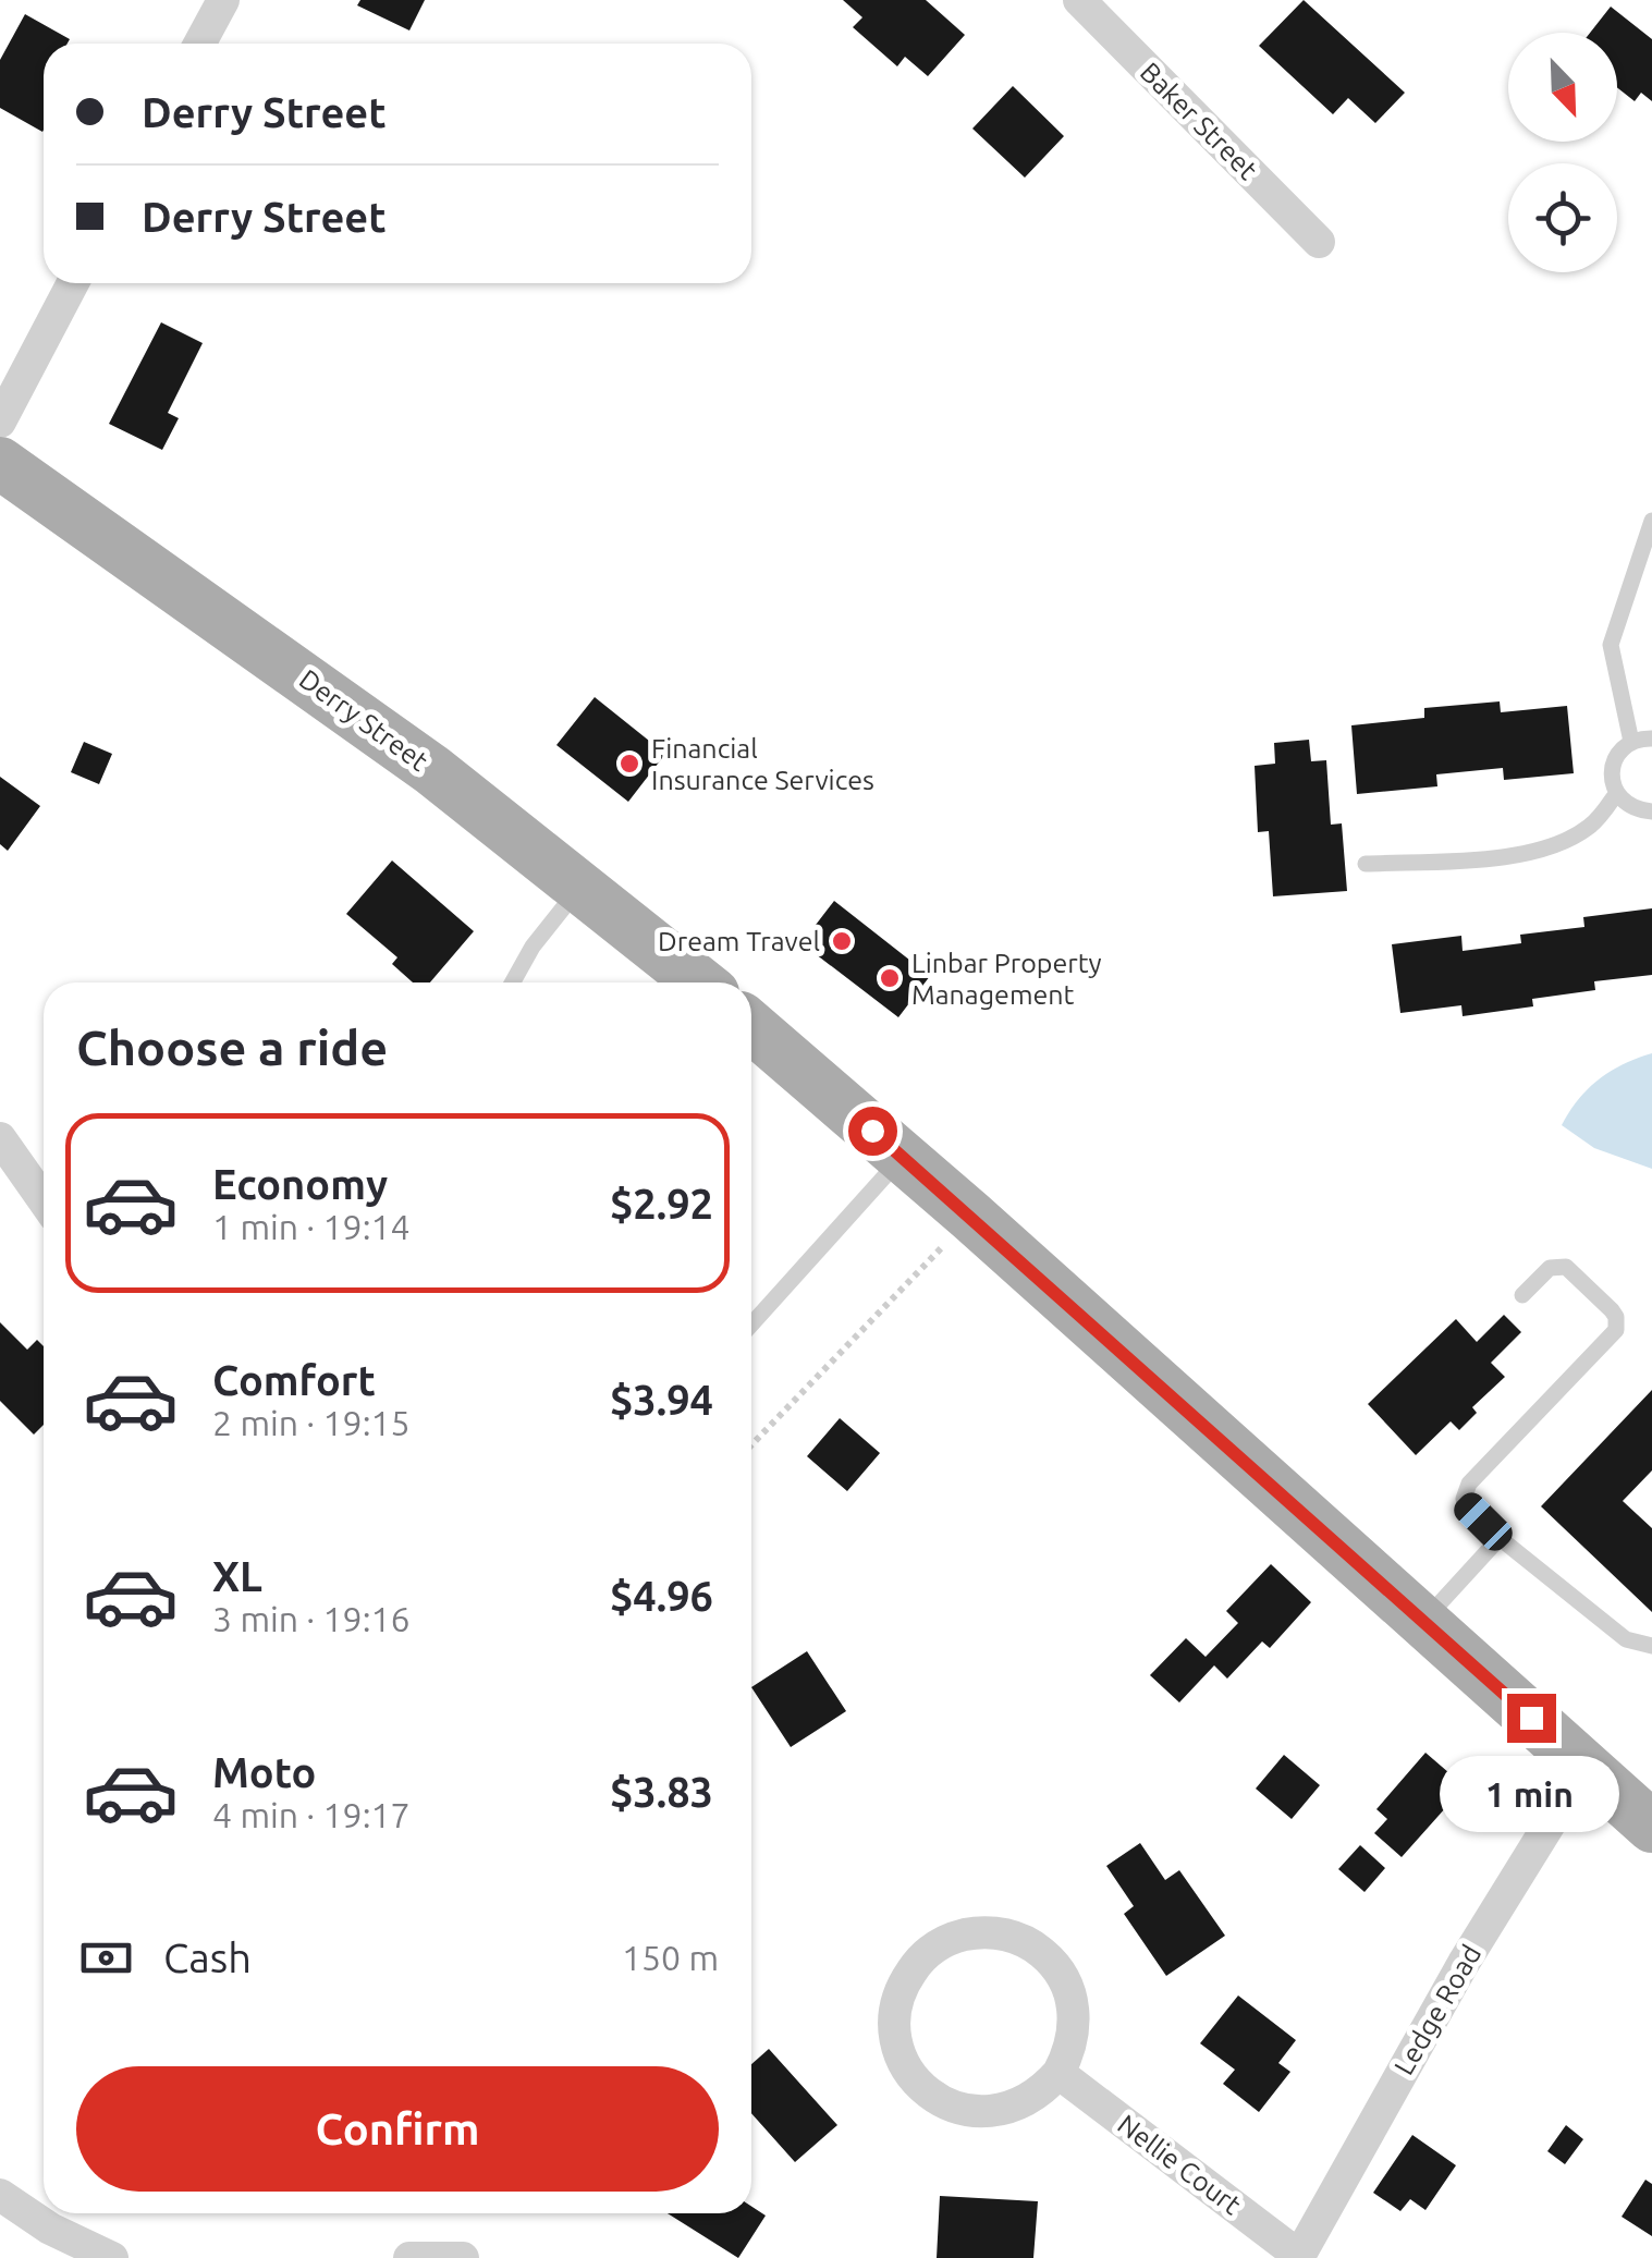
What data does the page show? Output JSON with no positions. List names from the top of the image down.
{
  "streets": {
    "main road": ["Derry Street"],
    "street": ["Baker Street", "Ledge Road", "Nellie Court"]
  },
  "crossings": [
    ["Ledge Road", "Nellie Court"]
  ],
  "places": ["Financial Insurance Services", "Dream Travel", "Linbar Property Management"],
  "north": "bottom right",
  "page": {
    "banner": ["Derry Street", "Derry Street"],
    "heading": "Choose a ride",
    "list": [
      {
        "name": "Economy",
        "note": "1 min · 19:14",
        "value": "$2.92"
      },
      {
        "name": "Comfort",
        "note": "2 min · 19:15",
        "value": "$3.94"
      },
      {
        "name": "XL",
        "note": "3 min · 19:16",
        "value": "$4.96"
      },
      {
        "name": "Moto",
        "note": "4 min · 19:17",
        "value": "$3.83"
      }
    ],
    "bubble": "1 min",
    "pay": ["Cash", "150 m"],
    "buttons": "Confirm"
  }
}
